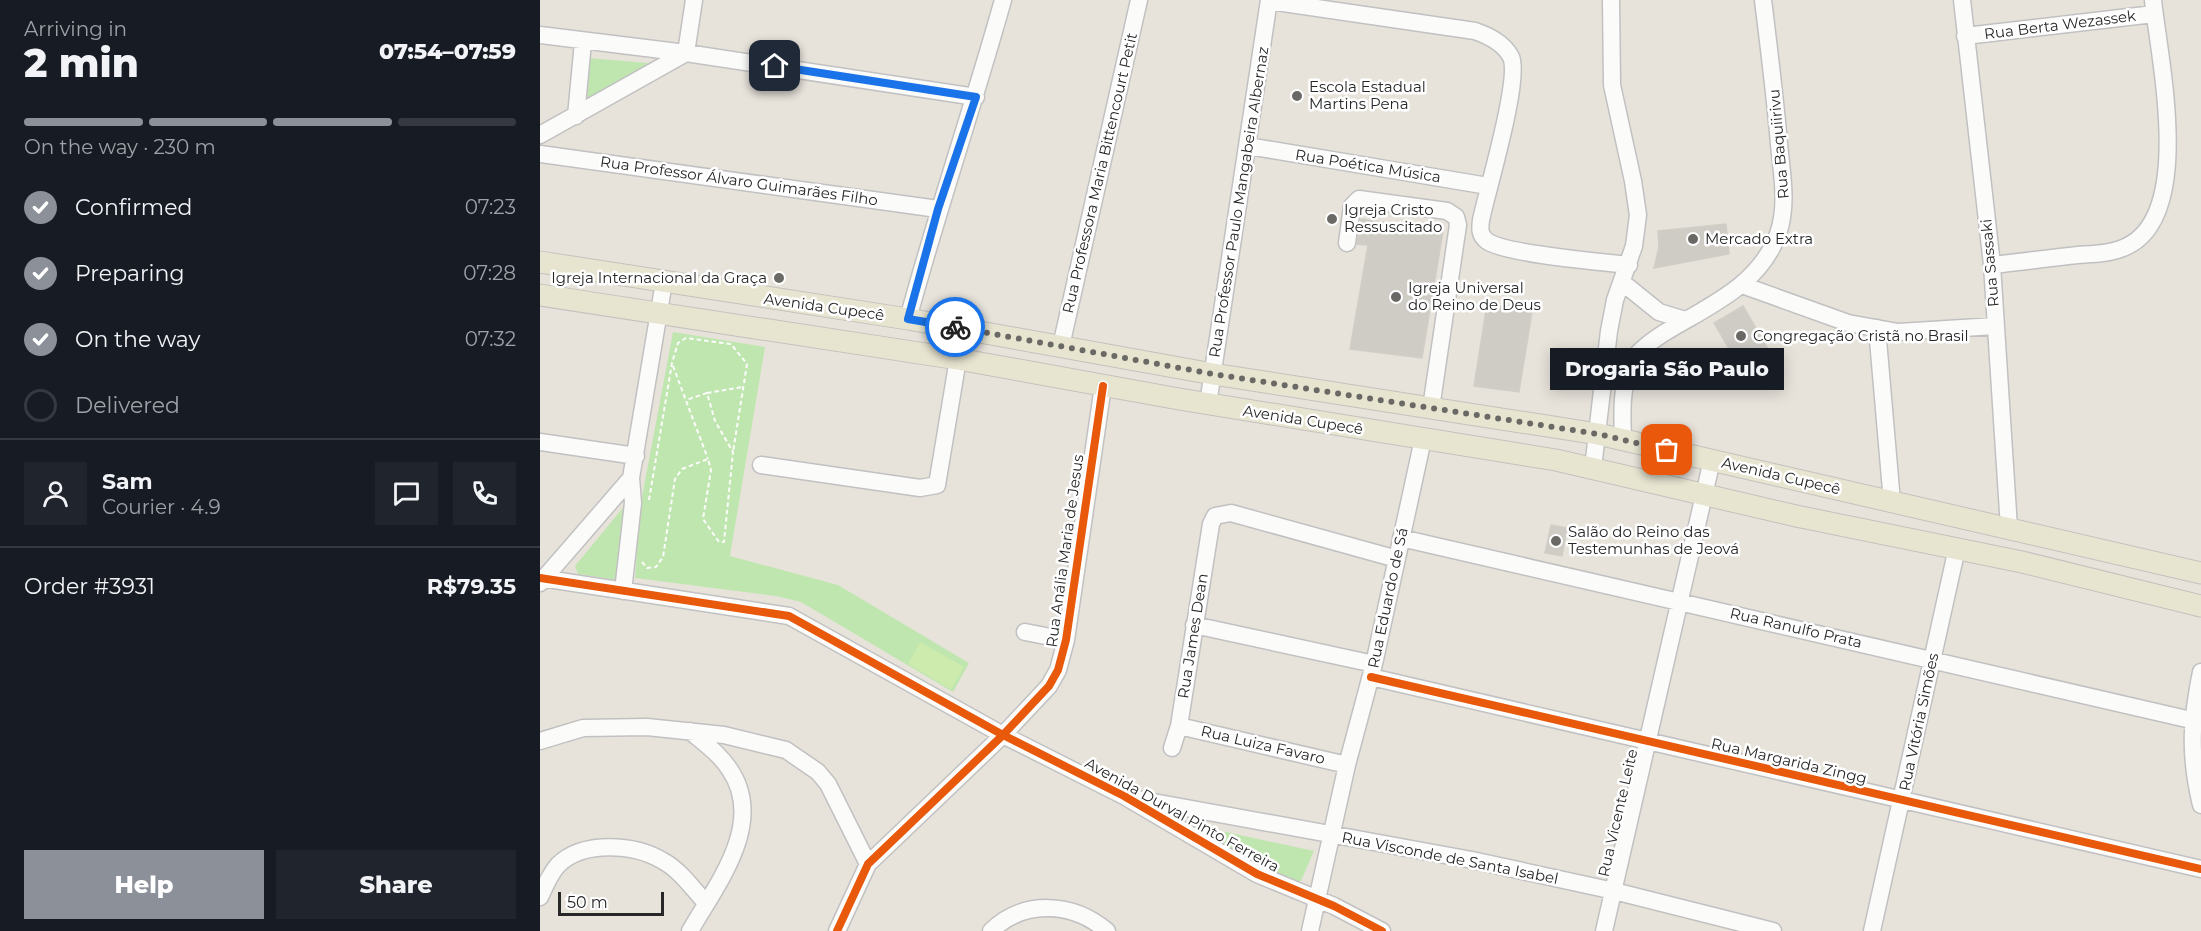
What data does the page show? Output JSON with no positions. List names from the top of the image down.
{
  "streets": {
    "main road": ["Avenida Cupecê"],
    "street": [
      "Rua Berta Wezassek",
      "Rua Baquiirivu",
      "Rua Poética Música",
      "Rua Professora Maria Bittencourt Petit",
      "Rua Professor Álvaro Guimarães Filho",
      "Rua Professor Paulo Mangabeira Albernaz",
      "Rua Sassaki",
      "Rua Anália Maria de Jesus",
      "Rua Eduardo de Sá",
      "Rua Ranulfo Prata",
      "Rua James Dean",
      "Rua Vitória Simões",
      "Rua Luiza Favaro",
      "Rua Margarida Zingg",
      "Rua Vicente Leite",
      "Avenida Durval Pinto Ferreira",
      "Rua Visconde de Santa Isabel"
    ]
  },
  "crossings": [
    ["Rua Berta Wezassek", "Rua Sassaki"],
    ["Rua Baquiirivu", "Avenida Cupecê"],
    ["Rua Poética Música", "Rua Professor Paulo Mangabeira Albernaz"],
    ["Rua Professora Maria Bittencourt Petit", "Avenida Cupecê"],
    ["Rua Professor Paulo Mangabeira Albernaz", "Avenida Cupecê"],
    ["Rua Sassaki", "Avenida Cupecê"],
    ["Avenida Cupecê", "Rua Anália Maria de Jesus"],
    ["Avenida Cupecê", "Rua Eduardo de Sá"],
    ["Avenida Cupecê", "Rua Vitória Simões"],
    ["Avenida Cupecê", "Rua Vicente Leite"],
    ["Rua Anália Maria de Jesus", "Avenida Durval Pinto Ferreira"],
    ["Rua Eduardo de Sá", "Rua Ranulfo Prata"],
    ["Rua Eduardo de Sá", "Rua James Dean"],
    ["Rua Eduardo de Sá", "Rua Luiza Favaro"],
    ["Rua Eduardo de Sá", "Rua Margarida Zingg"],
    ["Rua Eduardo de Sá", "Avenida Durval Pinto Ferreira"],
    ["Rua Eduardo de Sá", "Rua Visconde de Santa Isabel"],
    ["Rua Ranulfo Prata", "Rua Vitória Simões"],
    ["Rua Ranulfo Prata", "Rua Vicente Leite"],
    ["Rua James Dean", "Rua Luiza Favaro"],
    ["Rua James Dean", "Rua Margarida Zingg"],
    ["Rua Vitória Simões", "Rua Margarida Zingg"],
    ["Rua Margarida Zingg", "Rua Vicente Leite"],
    ["Rua Vicente Leite", "Rua Visconde de Santa Isabel"],
    ["Avenida Durval Pinto Ferreira", "Rua Visconde de Santa Isabel"]
  ],
  "places": [
    "Escola Estadual Martins Pena",
    "Igreja Cristo Ressuscitado",
    "Mercado Extra",
    "Igreja Internacional da Graça",
    "Igreja Universal do Reino de Deus",
    "Congregação Cristã no Brasil",
    "Drogaria São Paulo",
    "Salão do Reino das Testemunhas de Jeová"
  ],
  "scale_bar": "50 m",
  "page": {
    "heading": ["2 min", "Arriving in", "07:54–07:59"],
    "panel": [
      "Sam",
      "Courier · 4.9",
      "Order #3931",
      "R$79.35"
    ],
    "bar": "On the way · 230 m",
    "list": [
      ["Confirmed", "07:23"],
      ["Preparing", "07:28"],
      ["On the way", "07:32"],
      "Delivered"
    ],
    "bubble": "Drogaria São Paulo",
    "buttons": ["Help", "Share"],
    "scale": "50 m"
  }
}
